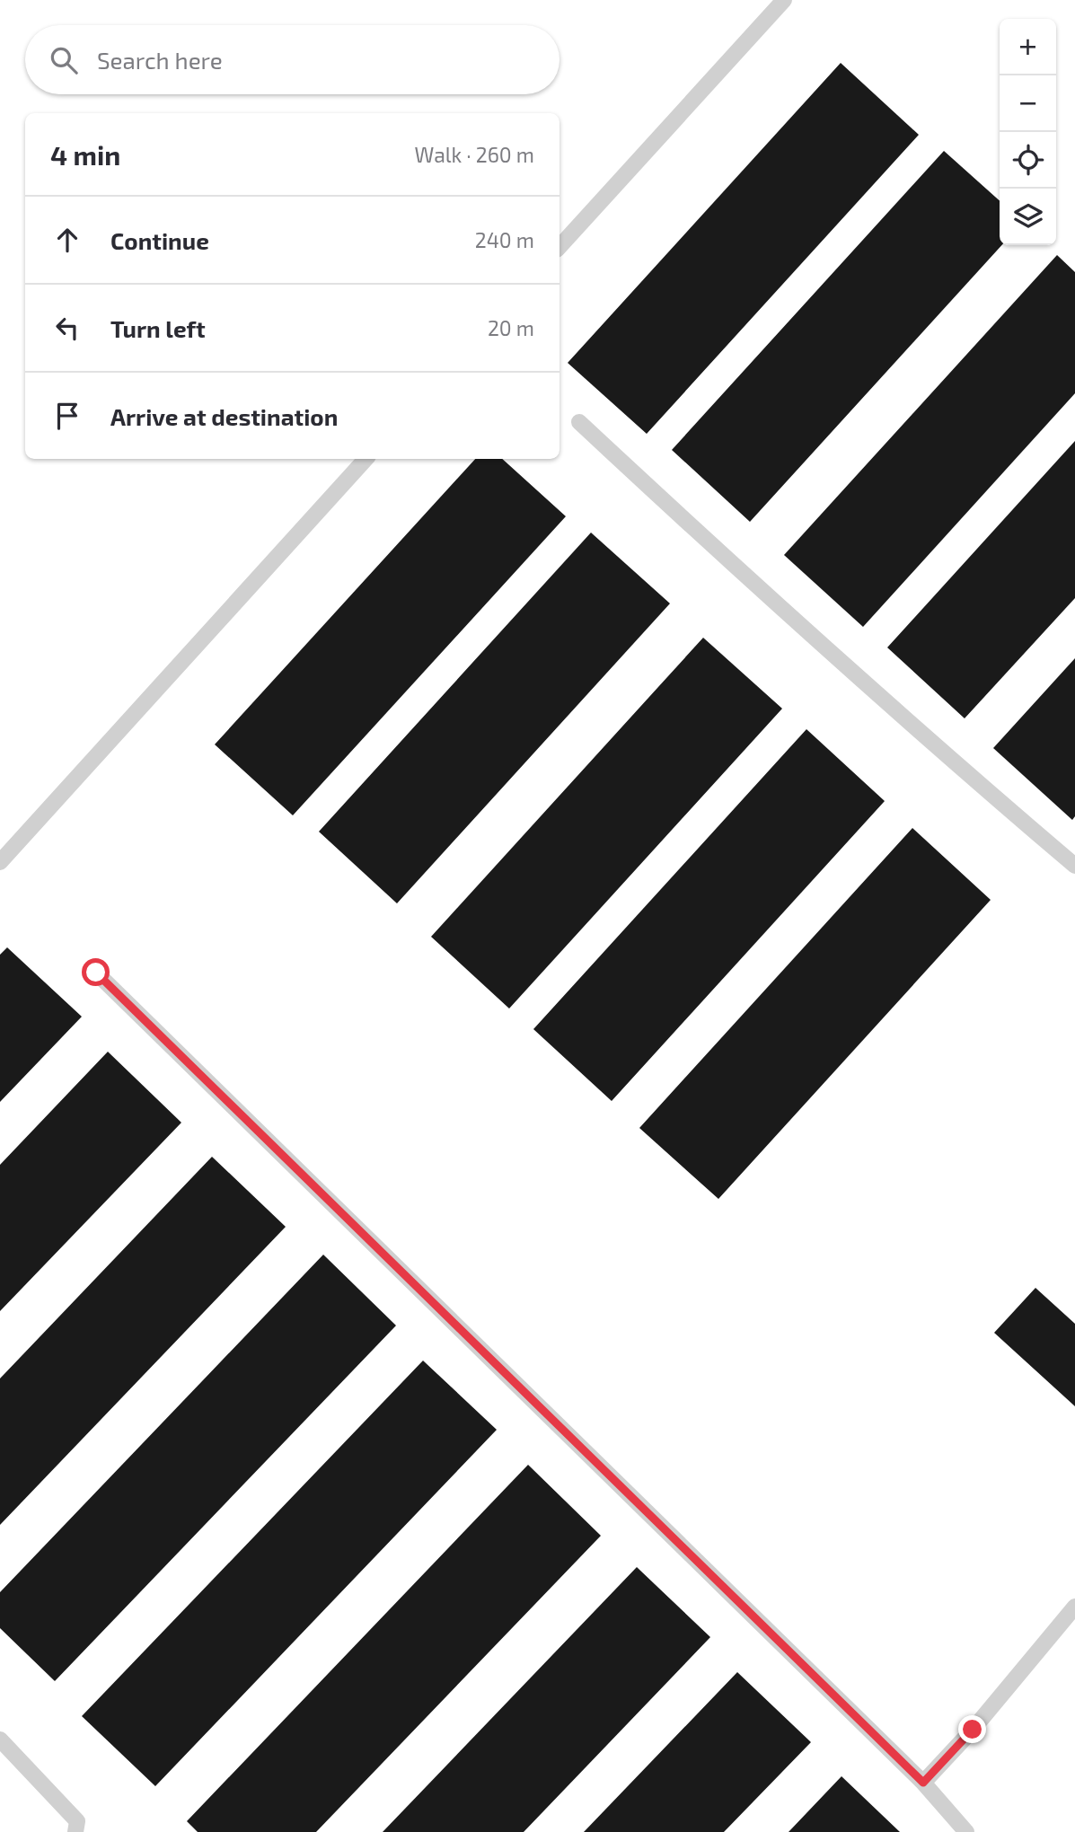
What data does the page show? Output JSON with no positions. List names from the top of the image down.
{
  "page": {
    "map_buttons": ["+", "−"],
    "search": "Search here",
    "heading": ["4 min", "Walk · 260 m"],
    "list": [
      ["Continue", "240 m"],
      ["Turn left", "20 m"],
      "Arrive at destination"
    ]
  }
}
